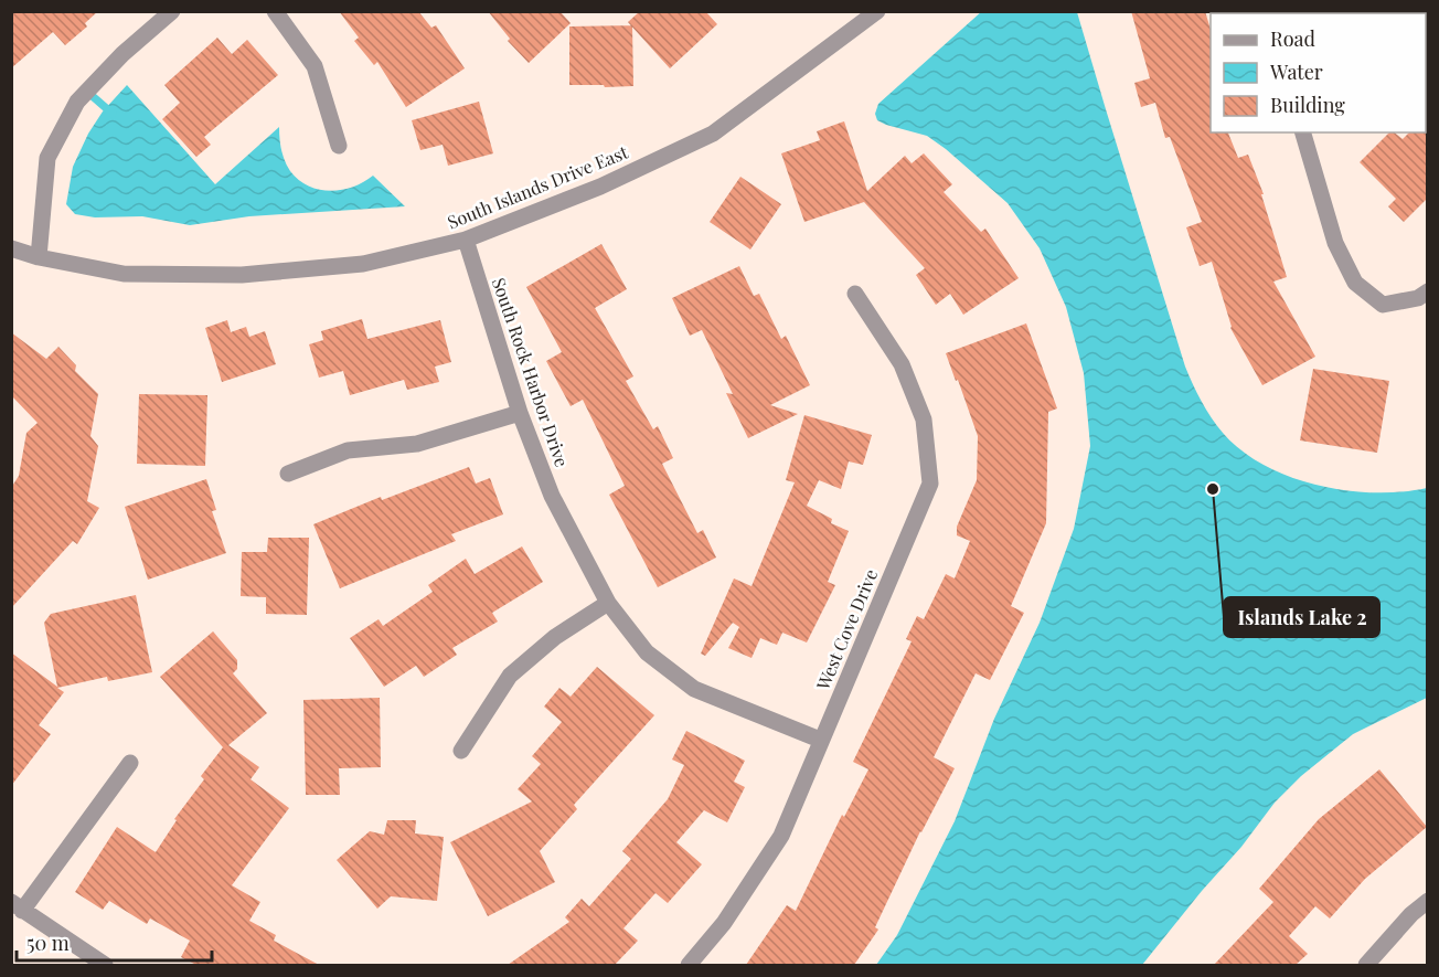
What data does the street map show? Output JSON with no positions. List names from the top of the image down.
{
  "streets": {
    "street": ["South Islands Drive East", "South Rock Harbor Drive", "West Cove Drive"]
  },
  "crossings": [
    ["South Islands Drive East", "South Rock Harbor Drive"],
    ["South Rock Harbor Drive", "West Cove Drive"]
  ],
  "places": ["Islands Lake 2"],
  "legend": ["Road", "Water", "Building"],
  "scale_bar": "50 m"
}
